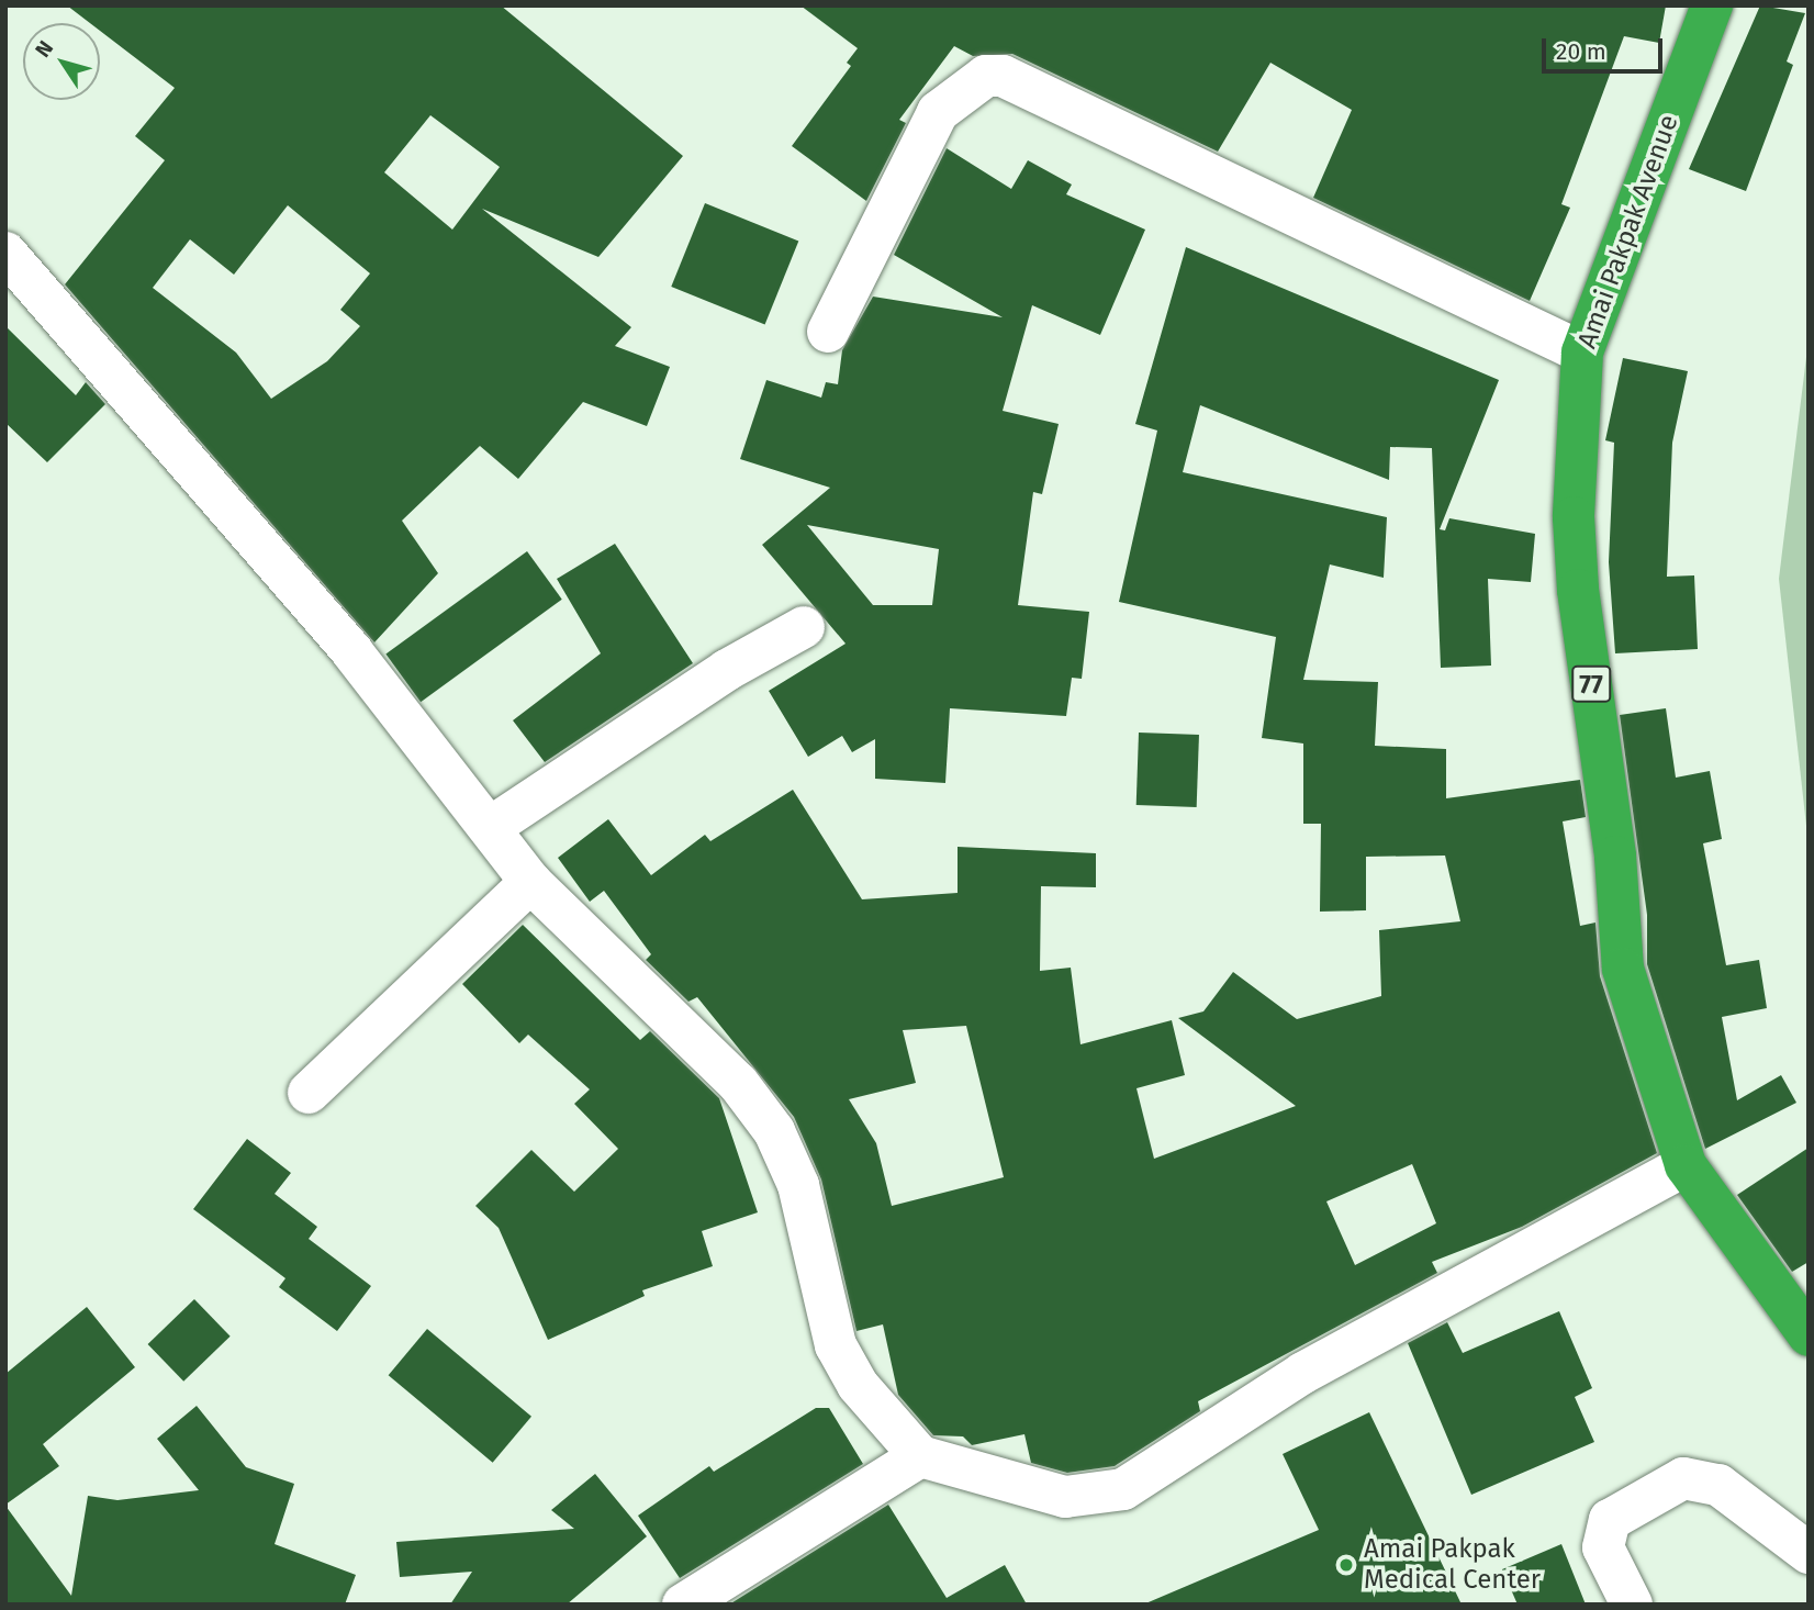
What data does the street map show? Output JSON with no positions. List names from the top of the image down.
{
  "streets": {
    "highway": ["Amai Pakpak Avenue", "77"]
  },
  "places": ["Amai Pakpak Medical Center"],
  "scale_bar": "20 m",
  "north": "top left"
}
